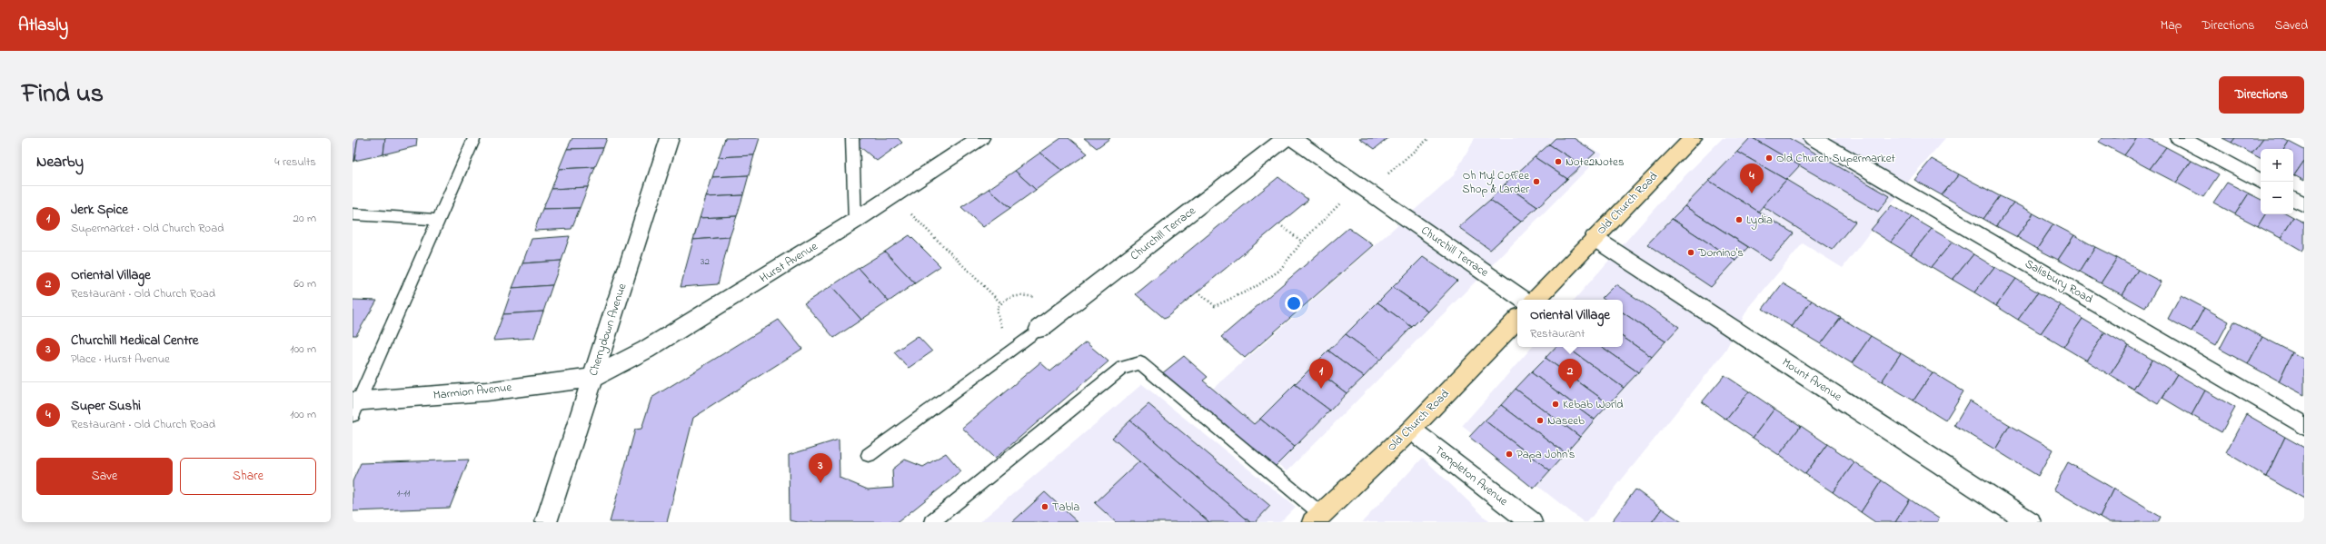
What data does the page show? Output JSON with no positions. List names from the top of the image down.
{
  "streets": {
    "main road": ["Old Church Road"],
    "street": [
      "Churchill Terrace",
      "Hurst Avenue",
      "Salisbury Road",
      "Cherrydown Avenue",
      "Mount Avenue",
      "Marmion Avenue",
      "Templeton Avenue"
    ]
  },
  "crossings": [
    ["Old Church Road", "Mount Avenue"],
    ["Old Church Road", "Templeton Avenue"],
    ["Hurst Avenue", "Cherrydown Avenue"],
    ["Hurst Avenue", "Marmion Avenue"],
    ["Cherrydown Avenue", "Marmion Avenue"]
  ],
  "places": [
    "Old Church Supermarket",
    "Note2Notes",
    "Oh My! Coffee Shop & Larder",
    "Lydia",
    "Domino's",
    "Kebab World",
    "Naseeb",
    "Papa John's",
    "Tabla"
  ],
  "house_numbers": ["32", "1-11"],
  "page": {
    "header": "Atlasly",
    "nav": ["Map", "Directions", "Saved"],
    "title": "Find us",
    "buttons": [
      "Directions",
      ["Save", "Share"]
    ],
    "heading": ["Nearby", "4 results"],
    "map_buttons": ["+", "−"],
    "pins": [
      "4",
      "1",
      "2",
      "3"
    ],
    "list": [
      {
        "mark": "1",
        "name": "Jerk Spice",
        "note": "Supermarket · Old Church Road",
        "value": "20 m"
      },
      {
        "mark": "2",
        "name": "Oriental Village",
        "note": "Restaurant · Old Church Road",
        "value": "60 m"
      },
      {
        "mark": "3",
        "name": "Churchill Medical Centre",
        "note": "Place · Hurst Avenue",
        "value": "100 m"
      },
      {
        "mark": "4",
        "name": "Super Sushi",
        "note": "Restaurant · Old Church Road",
        "value": "100 m"
      }
    ],
    "popup": ["Oriental Village", "Restaurant"]
  }
}
